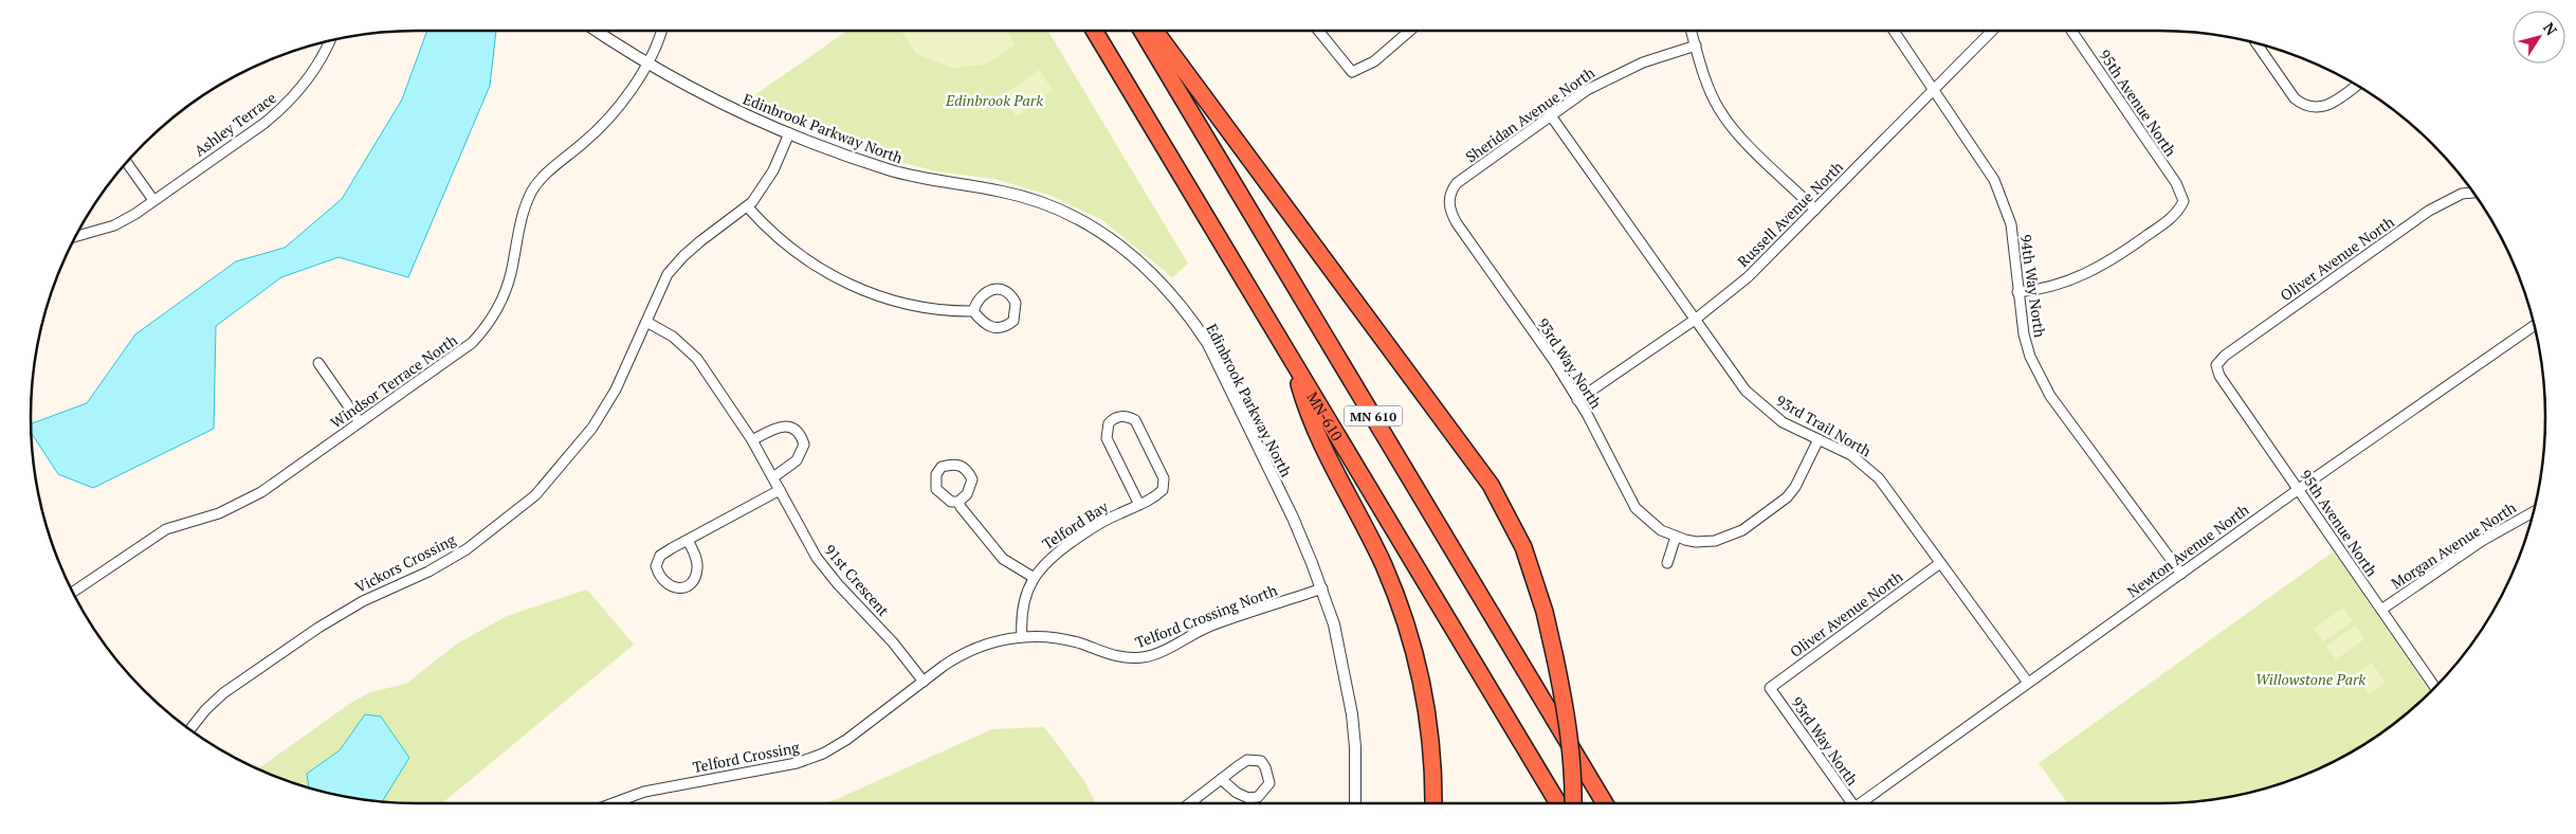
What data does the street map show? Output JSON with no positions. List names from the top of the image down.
{
  "streets": {
    "highway": ["MN-610", "MN 610"],
    "street": [
      "95th Avenue North",
      "Sheridan Avenue North",
      "Ashley Terrace",
      "Edinbrook Parkway North",
      "Russell Avenue North",
      "Oliver Avenue North",
      "94th Way North",
      "93rd Way North",
      "Windsor Terrace North",
      "93rd Trail North",
      "Telford Bay",
      "Morgan Avenue North",
      "Newton Avenue North",
      "Vickors Crossing",
      "91st Crescent",
      "Telford Crossing North",
      "Telford Crossing"
    ]
  },
  "crossings": [
    ["95th Avenue North", "Oliver Avenue North"],
    ["95th Avenue North", "94th Way North"],
    ["95th Avenue North", "Morgan Avenue North"],
    ["95th Avenue North", "Newton Avenue North"],
    ["Sheridan Avenue North", "93rd Way North"],
    ["Sheridan Avenue North", "93rd Trail North"],
    ["Edinbrook Parkway North", "Windsor Terrace North"],
    ["Edinbrook Parkway North", "Vickors Crossing"],
    ["Edinbrook Parkway North", "Telford Crossing North"],
    ["Russell Avenue North", "94th Way North"],
    ["Russell Avenue North", "93rd Way North"],
    ["Russell Avenue North", "93rd Trail North"],
    ["Oliver Avenue North", "93rd Way North"],
    ["Oliver Avenue North", "93rd Trail North"],
    ["94th Way North", "Newton Avenue North"],
    ["93rd Way North", "93rd Trail North"],
    ["93rd Trail North", "Newton Avenue North"],
    ["Telford Bay", "Telford Crossing North"],
    ["Vickors Crossing", "91st Crescent"],
    ["91st Crescent", "Telford Crossing North"],
    ["91st Crescent", "Telford Crossing"],
    ["Telford Crossing North", "Telford Crossing"]
  ],
  "parks": ["Edinbrook Park", "Willowstone Park"],
  "north": "top right"
}
